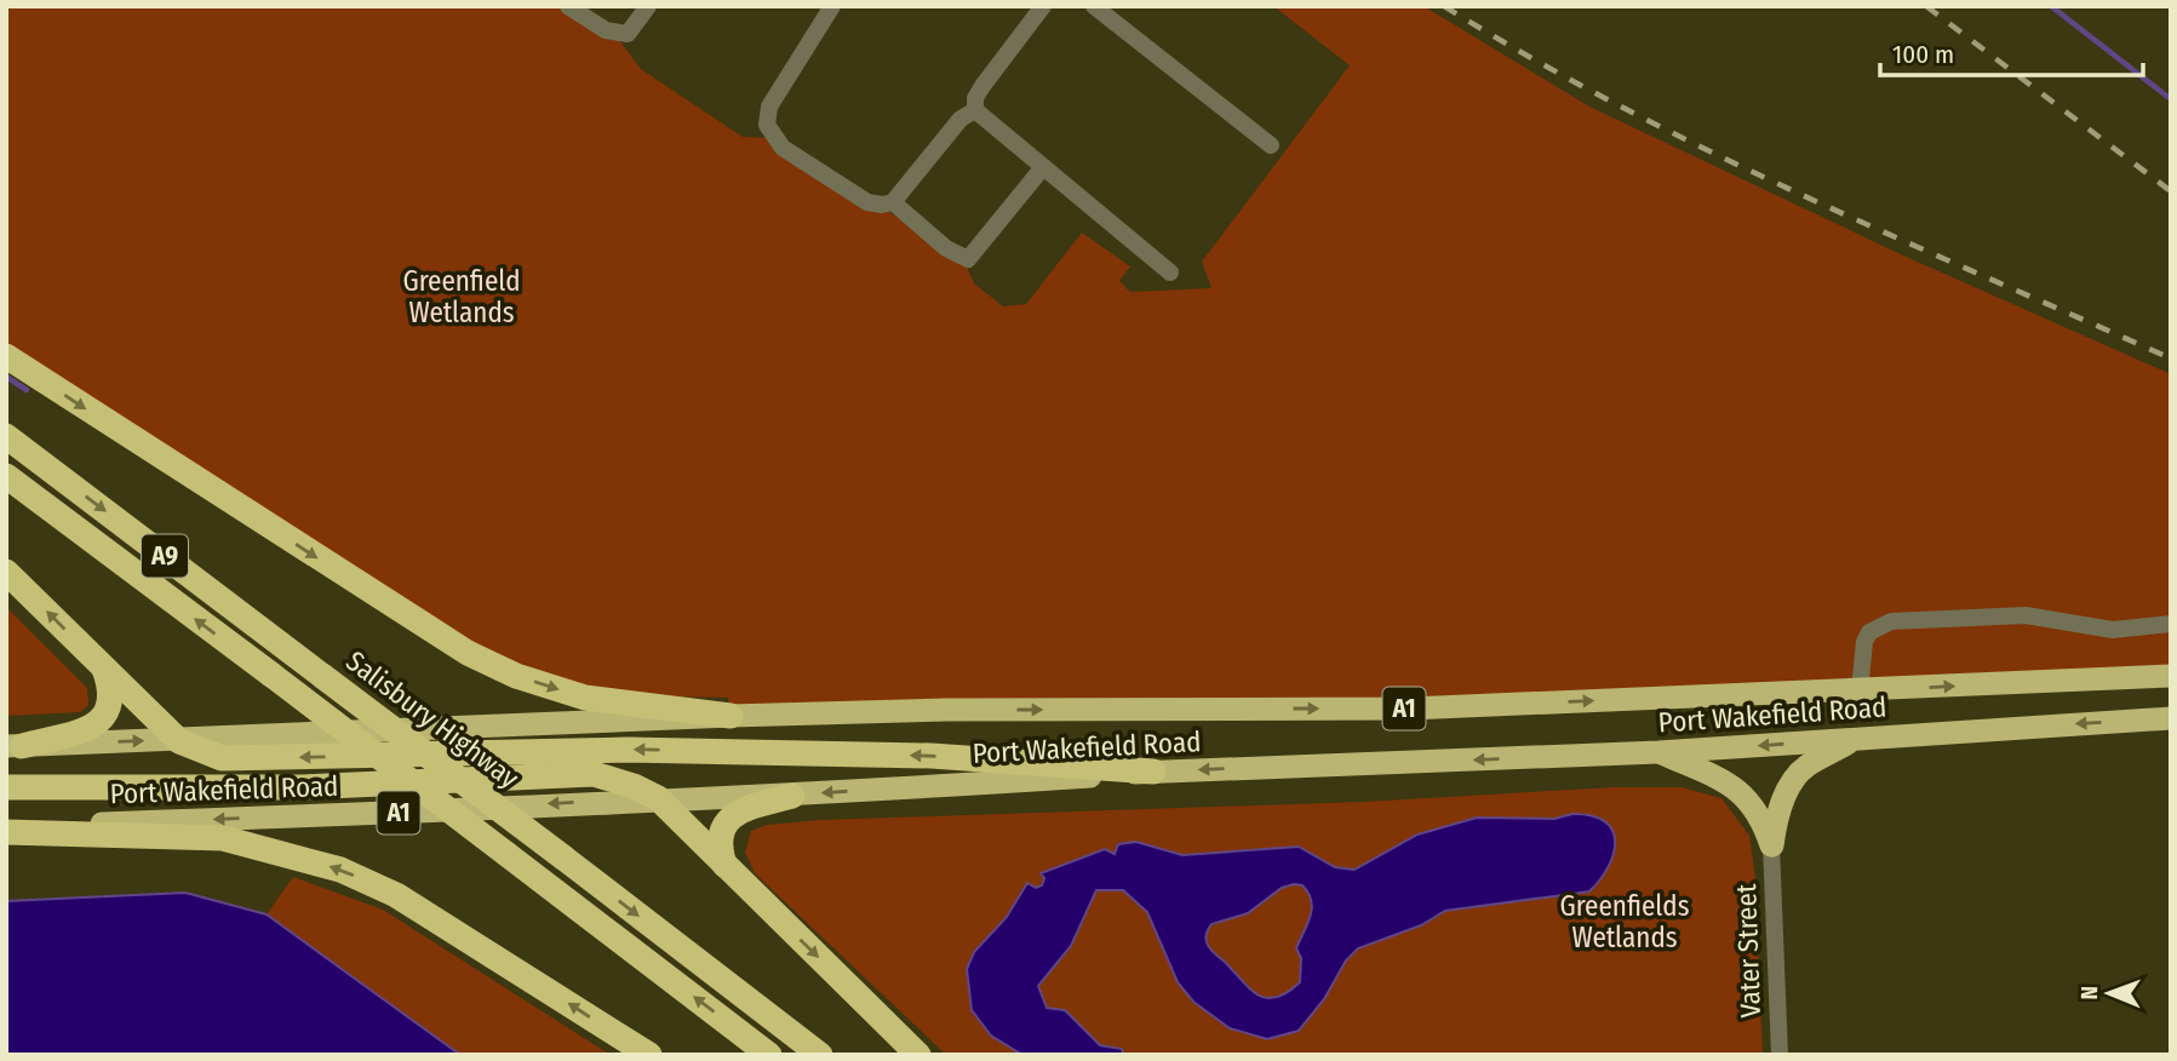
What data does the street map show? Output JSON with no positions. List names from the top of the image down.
{
  "streets": {
    "highway": [
      "A9",
      "A1",
      "Port Wakefield Road",
      "Salisbury Highway"
    ],
    "street": ["Vater Street"]
  },
  "parks": ["Greenfield Wetlands", "Greenfields Wetlands"],
  "scale_bar": "100 m",
  "north": "left"
}
